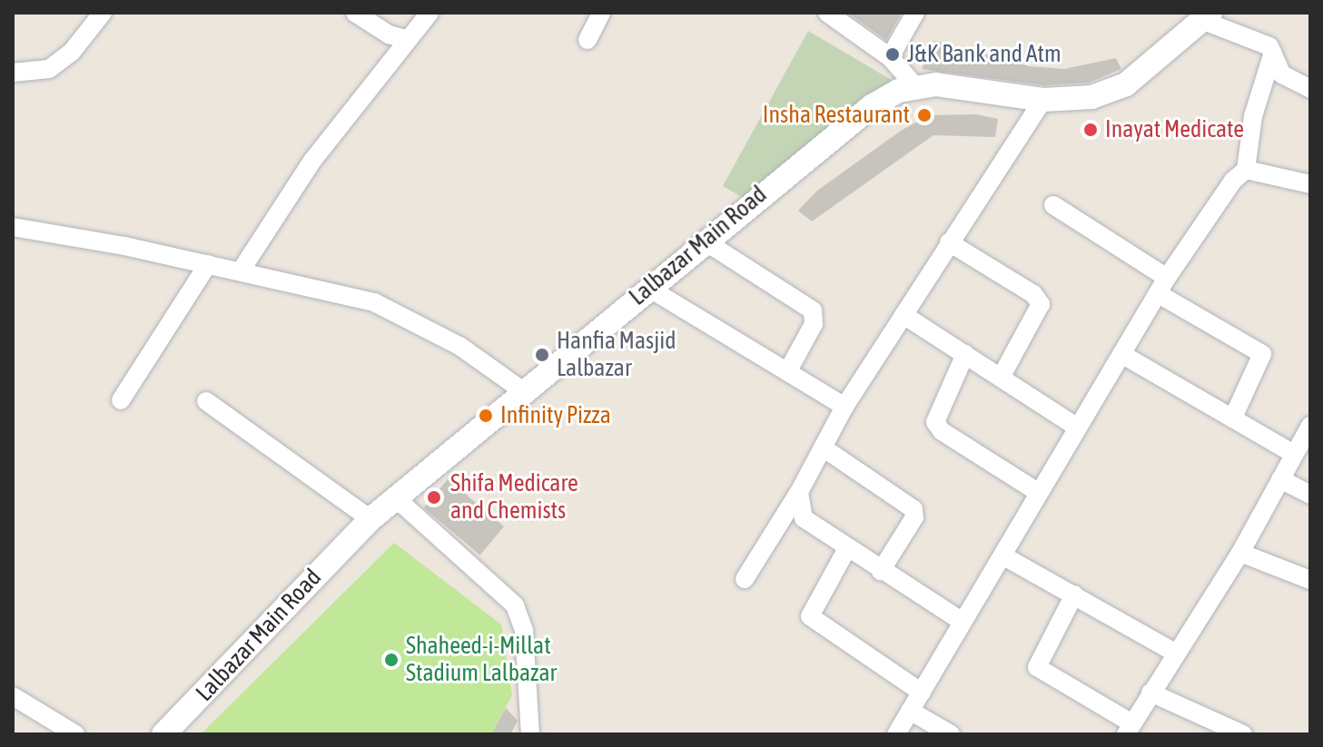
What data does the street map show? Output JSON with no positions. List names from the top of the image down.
{
  "streets": {
    "main road": ["Lalbazar Main Road"]
  },
  "places": [
    "J&K Bank and Atm",
    "Insha Restaurant",
    "Inayat Medicate",
    "Hanfia Masjid Lalbazar",
    "Infinity Pizza",
    "Shifa Medicare and Chemists",
    "Shaheed-i-Millat Stadium Lalbazar"
  ]
}
